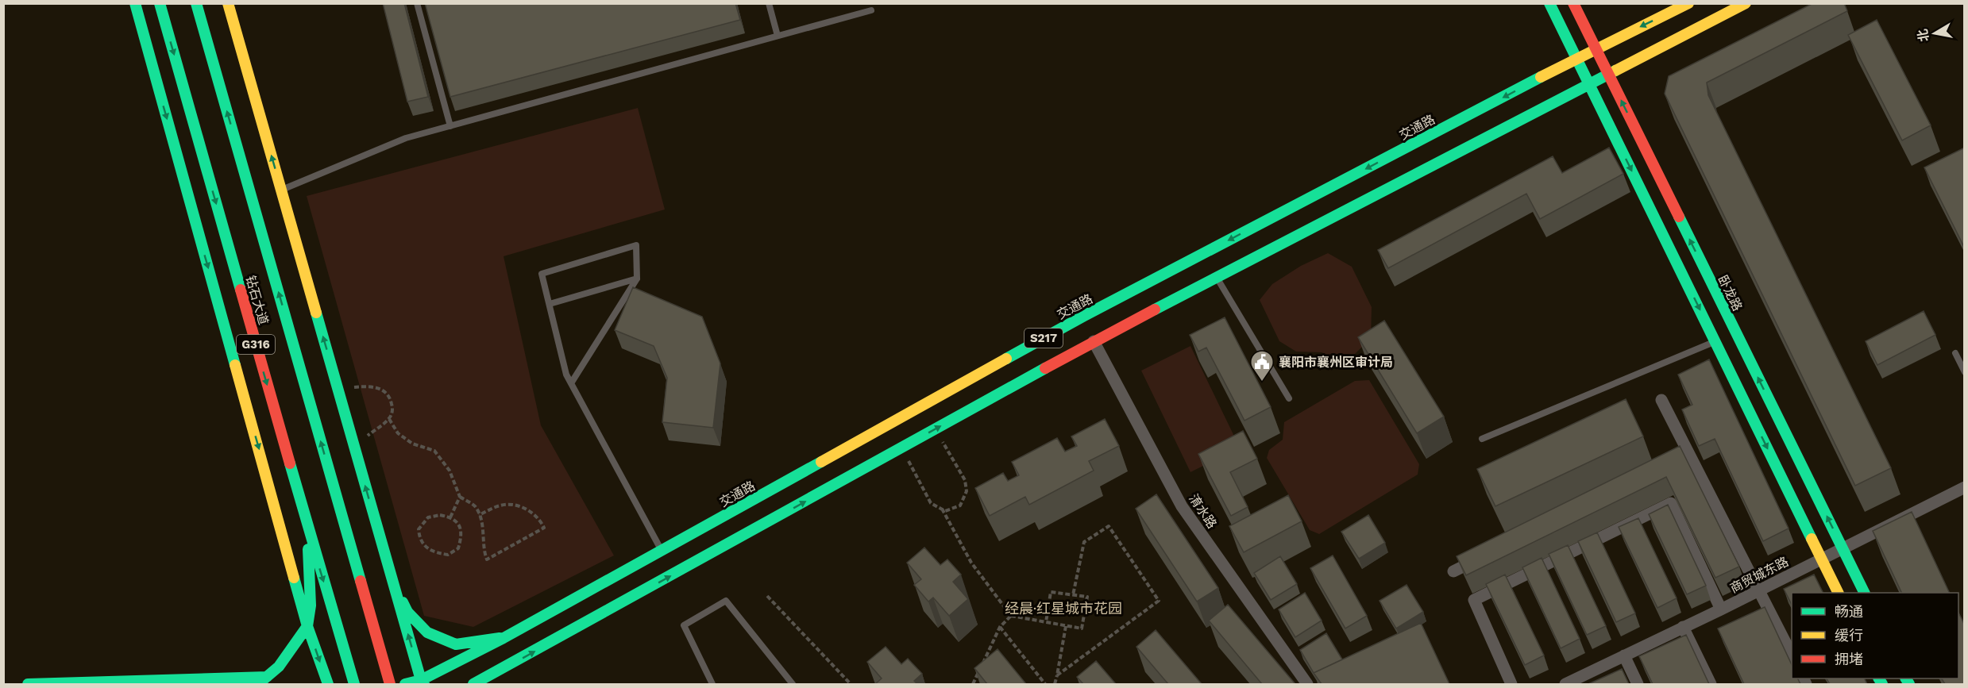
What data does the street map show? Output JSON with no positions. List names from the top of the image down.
{
  "streets": {
    "main road": [
      "交通路",
      "卧龙路",
      "钻石大道",
      "S217",
      "G316"
    ],
    "street": ["淯水路", "商贸城东路"]
  },
  "crossings": [
    ["交通路", "卧龙路"],
    ["卧龙路", "S217"],
    ["卧龙路", "商贸城东路"],
    ["S217", "淯水路"]
  ],
  "districts": ["经晨·红星城市花园"],
  "places": {
    "public building": ["襄阳市襄州区审计局"]
  },
  "legend": ["畅通", "缓行", "拥堵"],
  "north": "left"
}
